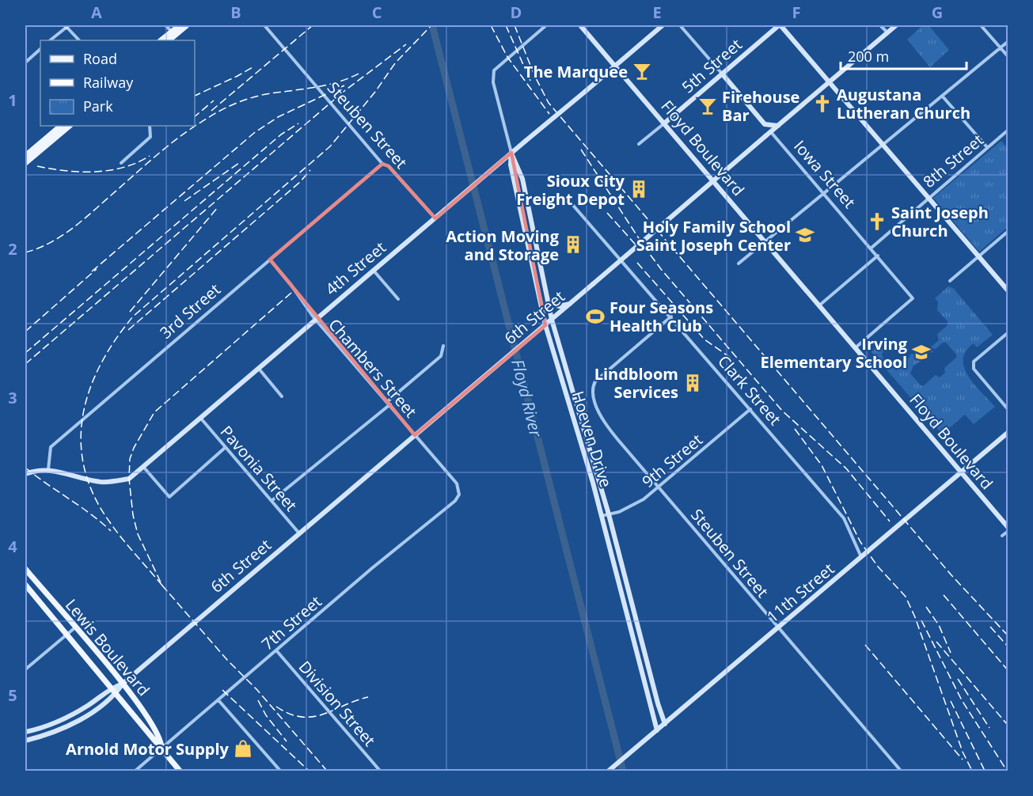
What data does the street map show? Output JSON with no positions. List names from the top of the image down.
{
  "streets": {
    "main road": [
      "5th Street",
      "Floyd Boulevard",
      "4th Street",
      "6th Street",
      "Hoeven Drive",
      "11th Street",
      "Lewis Boulevard"
    ],
    "street": [
      "Steuben Street",
      "8th Street",
      "Iowa Street",
      "3rd Street",
      "Chambers Street",
      "Clark Street",
      "9th Street",
      "Pavonia Street",
      "7th Street",
      "Division Street"
    ]
  },
  "crossings": [
    ["5th Street", "Floyd Boulevard"],
    ["Steuben Street", "4th Street"],
    ["Steuben Street", "3rd Street"],
    ["Steuben Street", "Clark Street"],
    ["Steuben Street", "9th Street"],
    ["Steuben Street", "11th Street"],
    ["Floyd Boulevard", "Iowa Street"],
    ["Floyd Boulevard", "4th Street"],
    ["Floyd Boulevard", "11th Street"],
    ["8th Street", "Iowa Street"],
    ["Iowa Street", "6th Street"],
    ["4th Street", "3rd Street"],
    ["4th Street", "Chambers Street"],
    ["4th Street", "Hoeven Drive"],
    ["4th Street", "Pavonia Street"],
    ["3rd Street", "Chambers Street"],
    ["6th Street", "Chambers Street"],
    ["6th Street", "Hoeven Drive"],
    ["6th Street", "Pavonia Street"],
    ["6th Street", "Lewis Boulevard"],
    ["Chambers Street", "7th Street"],
    ["Clark Street", "9th Street"],
    ["Clark Street", "11th Street"],
    ["Hoeven Drive", "9th Street"],
    ["Hoeven Drive", "11th Street"],
    ["7th Street", "Lewis Boulevard"],
    ["7th Street", "Division Street"]
  ],
  "water": ["Floyd River"],
  "places": {
    "bar": ["The Marquee", "Firehouse Bar"],
    "church": ["Augustana Lutheran Church", "Saint Joseph Church"],
    "building": ["Sioux City Freight Depot", "Action Moving and Storage", "Lindbloom Services"],
    "school or university": ["Holy Family School Saint Joseph Center", "Irving Elementary School"],
    "sports": ["Four Seasons Health Club"],
    "shop": ["Arnold Motor Supply"]
  },
  "legend": ["Road", "Railway", "Park"],
  "scale_bar": "200 m",
  "grid": {
    "columns": [
      "A",
      "B",
      "C",
      "D",
      "E",
      "F",
      "G"
    ],
    "rows": [
      "1",
      "2",
      "3",
      "4",
      "5"
    ]
  }
}
